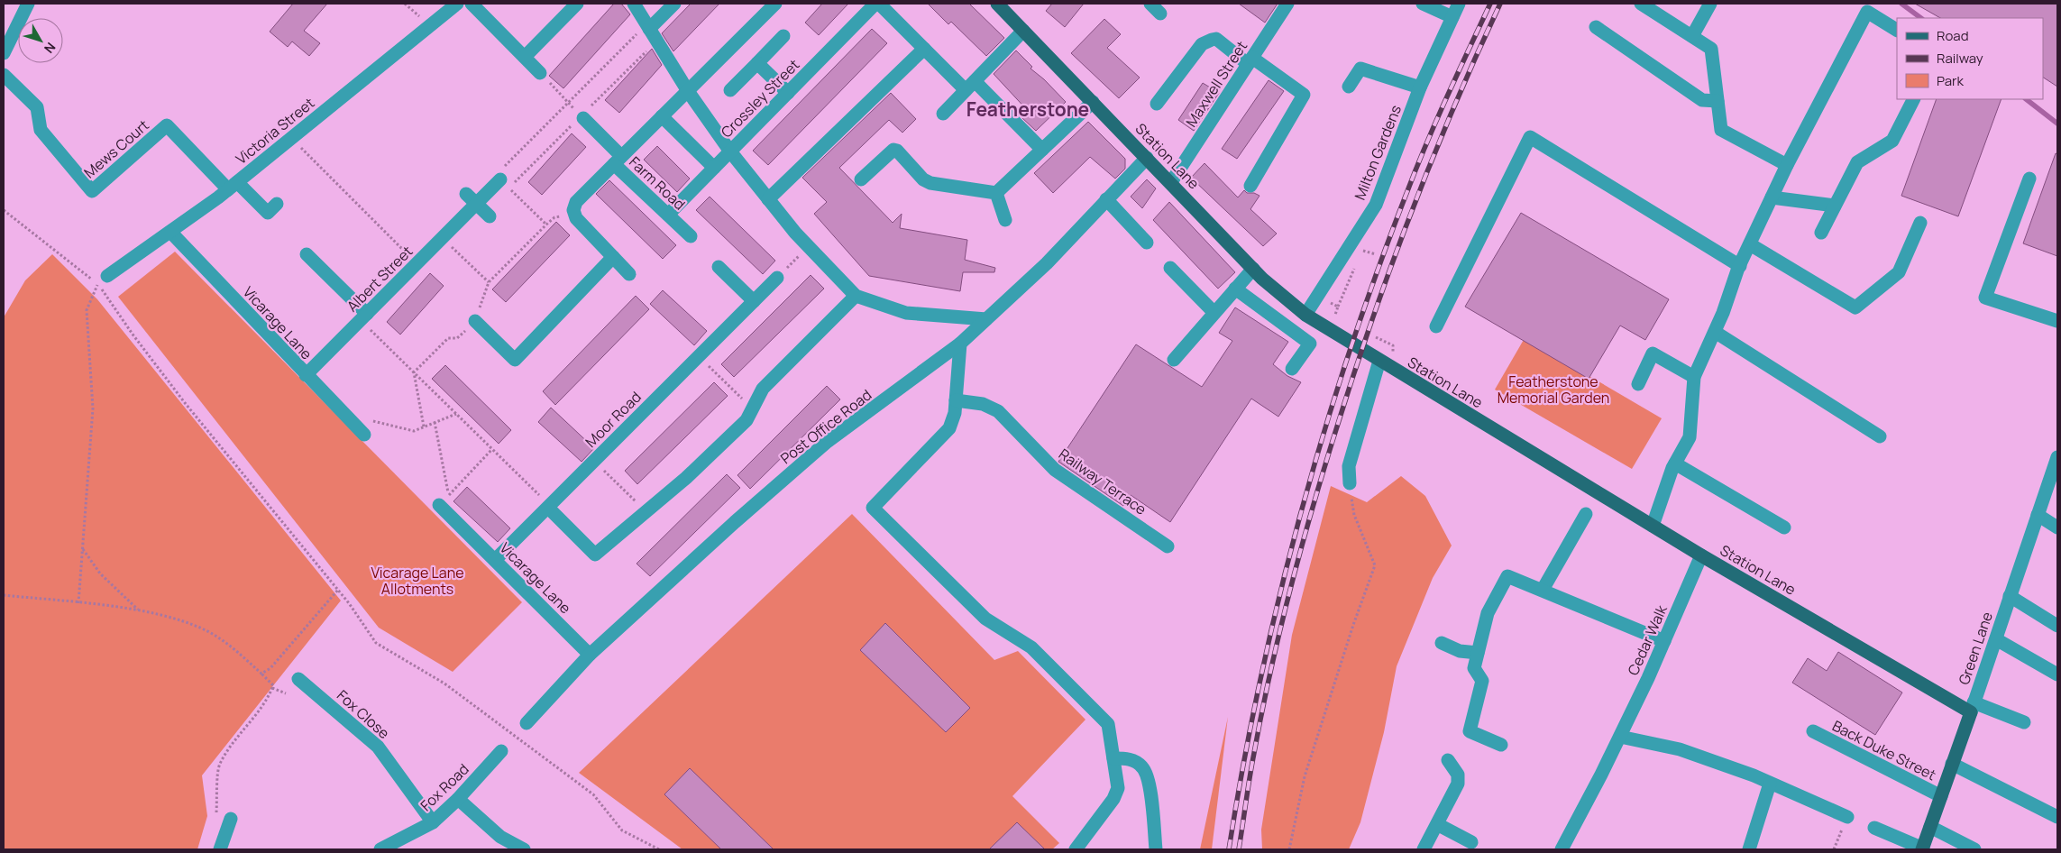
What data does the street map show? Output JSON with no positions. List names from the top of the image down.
{
  "streets": {
    "main road": ["Station Lane", "Green Lane"],
    "street": [
      "Maxwell Street",
      "Crossley Street",
      "Victoria Street",
      "Mews Court",
      "Milton Gardens",
      "Farm Road",
      "Albert Street",
      "Vicarage Lane",
      "Moor Road",
      "Post Office Road",
      "Railway Terrace",
      "Cedar Walk",
      "Fox Close",
      "Back Duke Street",
      "Fox Road"
    ]
  },
  "crossings": [
    ["Maxwell Street", "Station Lane"],
    ["Crossley Street", "Farm Road"],
    ["Victoria Street", "Mews Court"],
    ["Victoria Street", "Vicarage Lane"],
    ["Milton Gardens", "Station Lane"],
    ["Station Lane", "Post Office Road"],
    ["Station Lane", "Cedar Walk"],
    ["Station Lane", "Green Lane"],
    ["Albert Street", "Vicarage Lane"],
    ["Vicarage Lane", "Moor Road"],
    ["Vicarage Lane", "Post Office Road"],
    ["Green Lane", "Back Duke Street"],
    ["Fox Close", "Fox Road"]
  ],
  "districts": ["Featherstone"],
  "parks": ["Featherstone Memorial Garden", "Vicarage Lane Allotments"],
  "legend": ["Road", "Railway", "Park"],
  "north": "bottom right"
}
